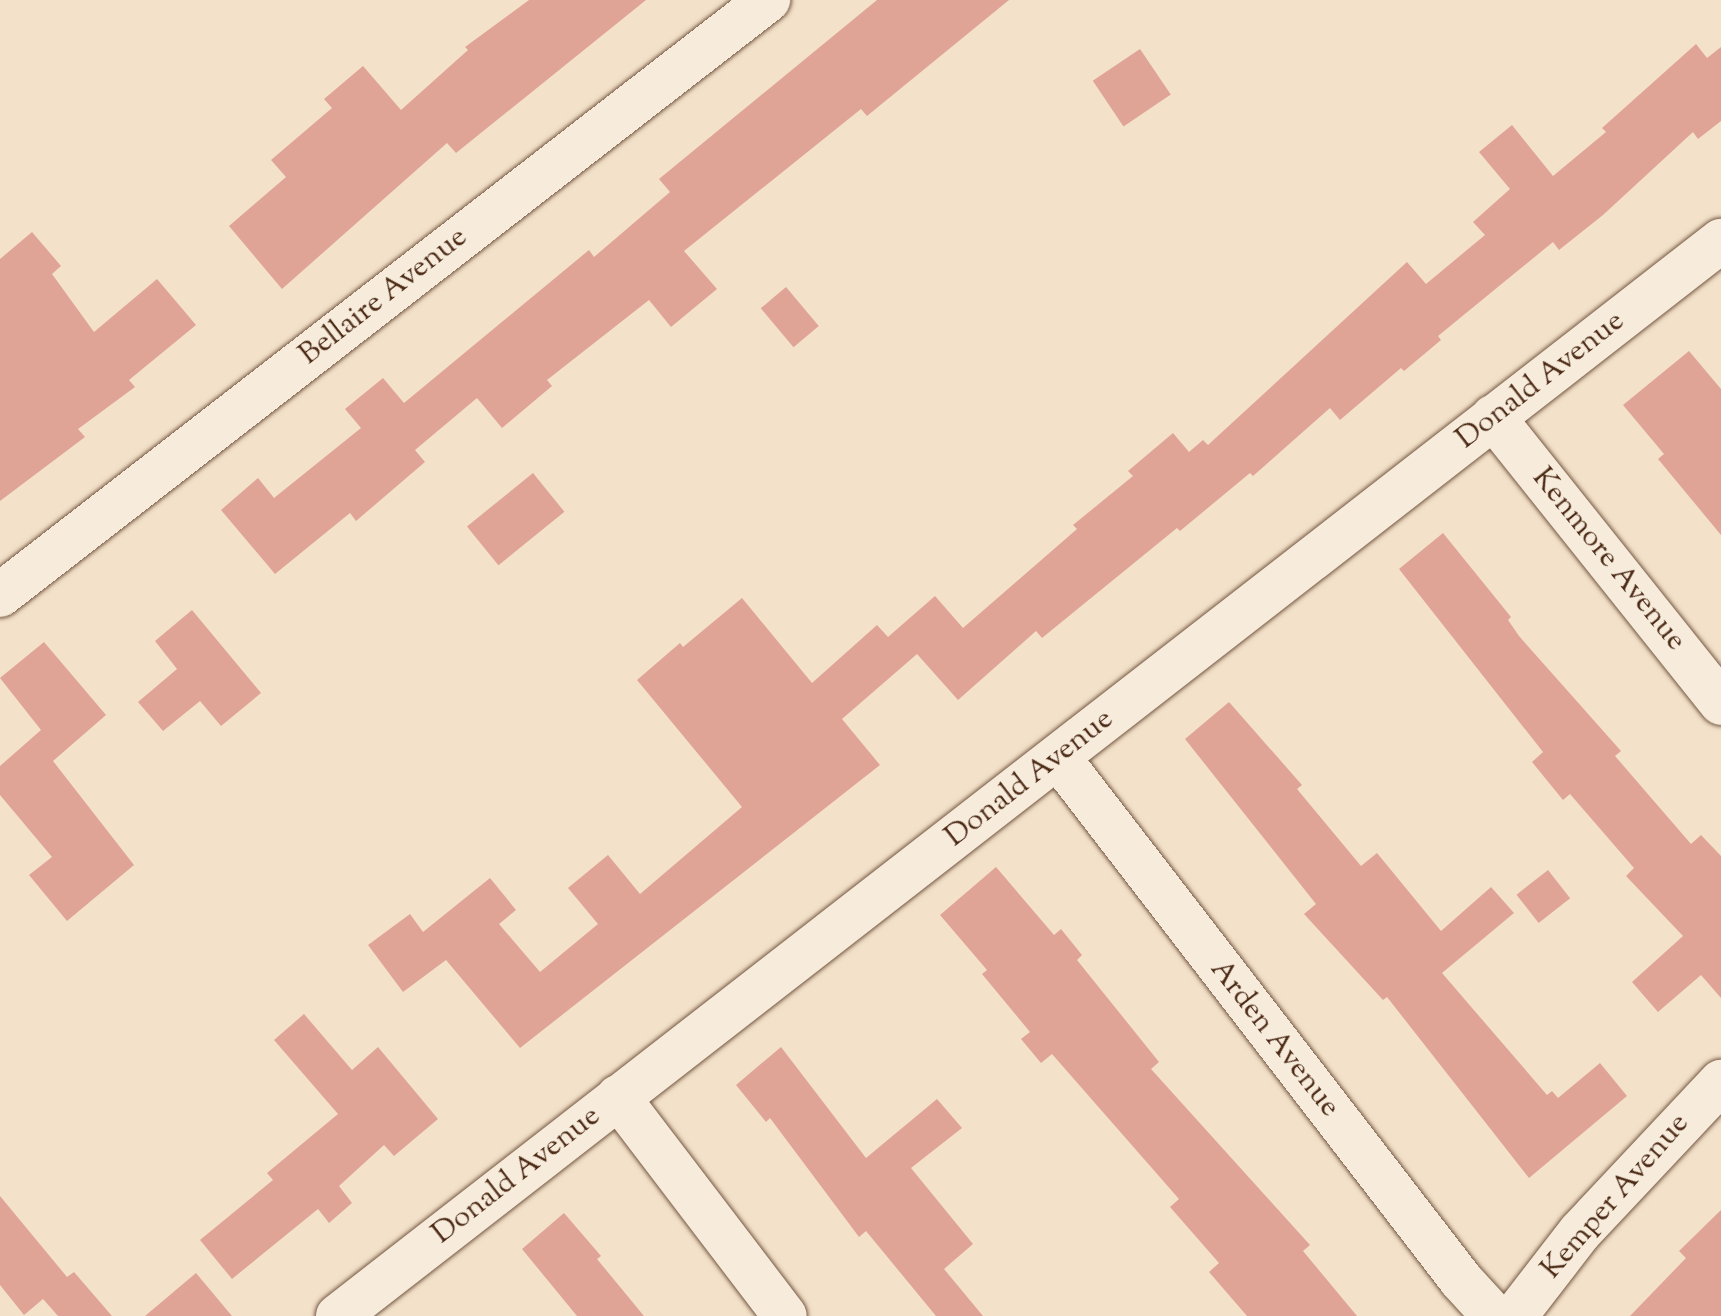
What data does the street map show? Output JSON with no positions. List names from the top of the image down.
{
  "streets": {
    "street": [
      "Bellaire Avenue",
      "Donald Avenue",
      "Kenmore Avenue",
      "Arden Avenue",
      "Kemper Avenue"
    ]
  },
  "crossings": [
    ["Donald Avenue", "Kenmore Avenue"],
    ["Donald Avenue", "Arden Avenue"]
  ]
}
